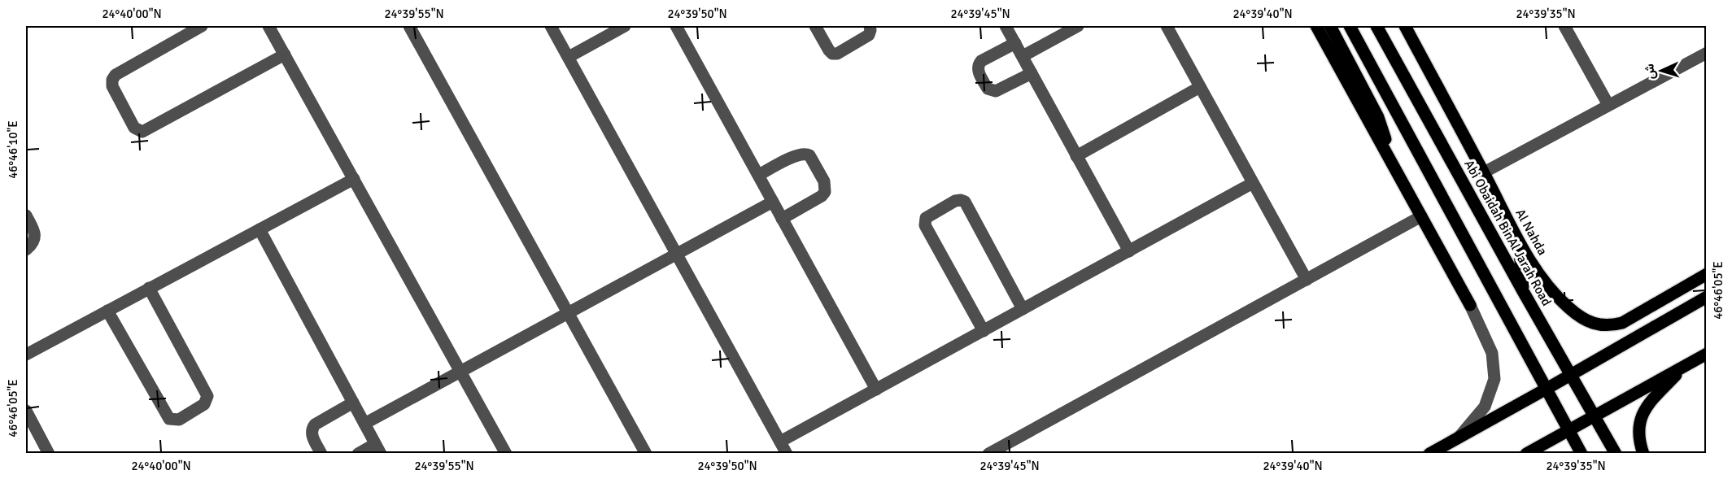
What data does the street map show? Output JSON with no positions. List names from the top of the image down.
{
  "streets": {
    "main road": ["Al Nahda", "Abi Obaidah BinAl Jarah Road"]
  },
  "north": "left",
  "coordinates": [
    "24°40'00\"N",
    "24°39'55\"N",
    "24°39'50\"N",
    "24°39'45\"N",
    "24°39'40\"N",
    "24°39'35\"N",
    "46°46'10\"E",
    "46°46'05\"E"
  ]
}
